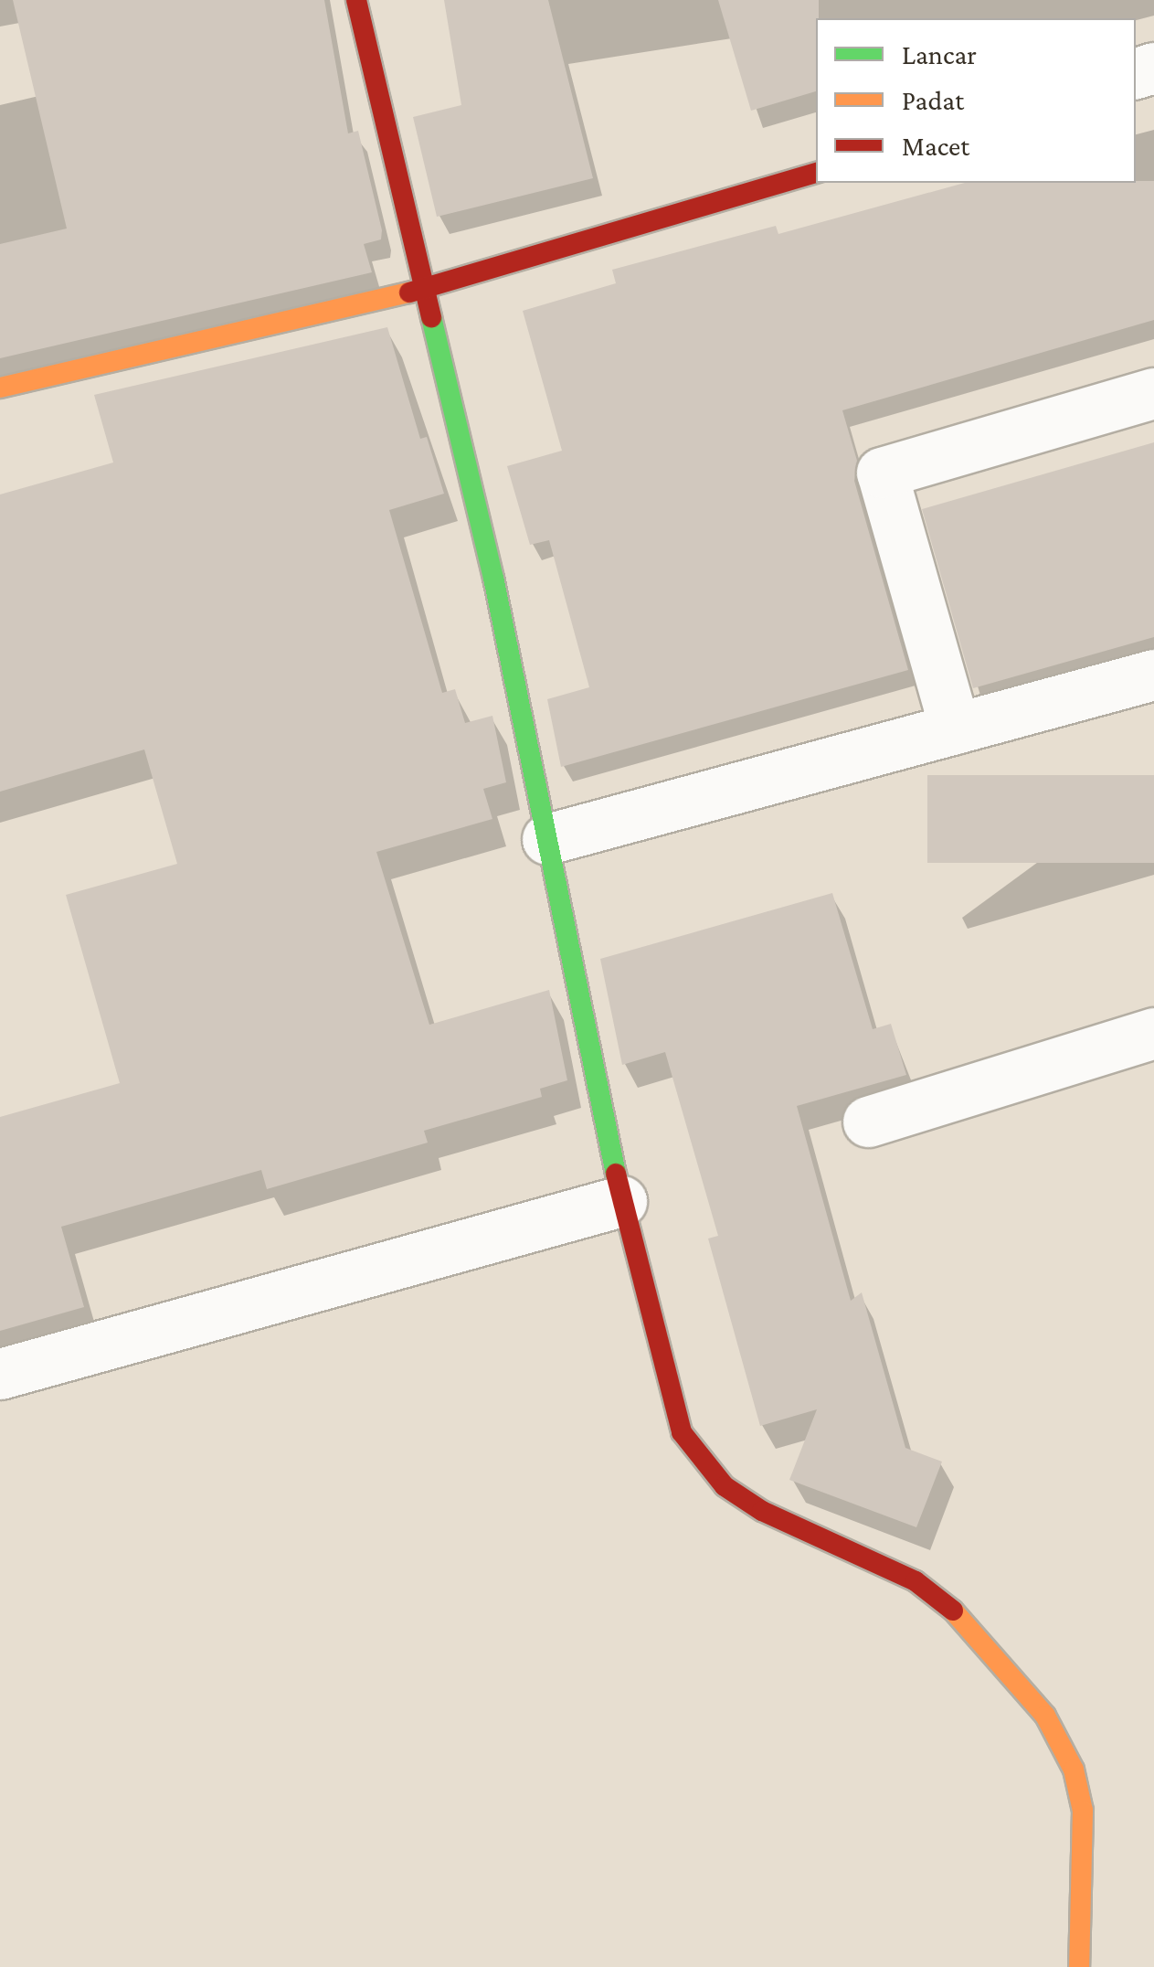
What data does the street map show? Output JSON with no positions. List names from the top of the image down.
{
  "legend": ["Lancar", "Padat", "Macet"]
}
